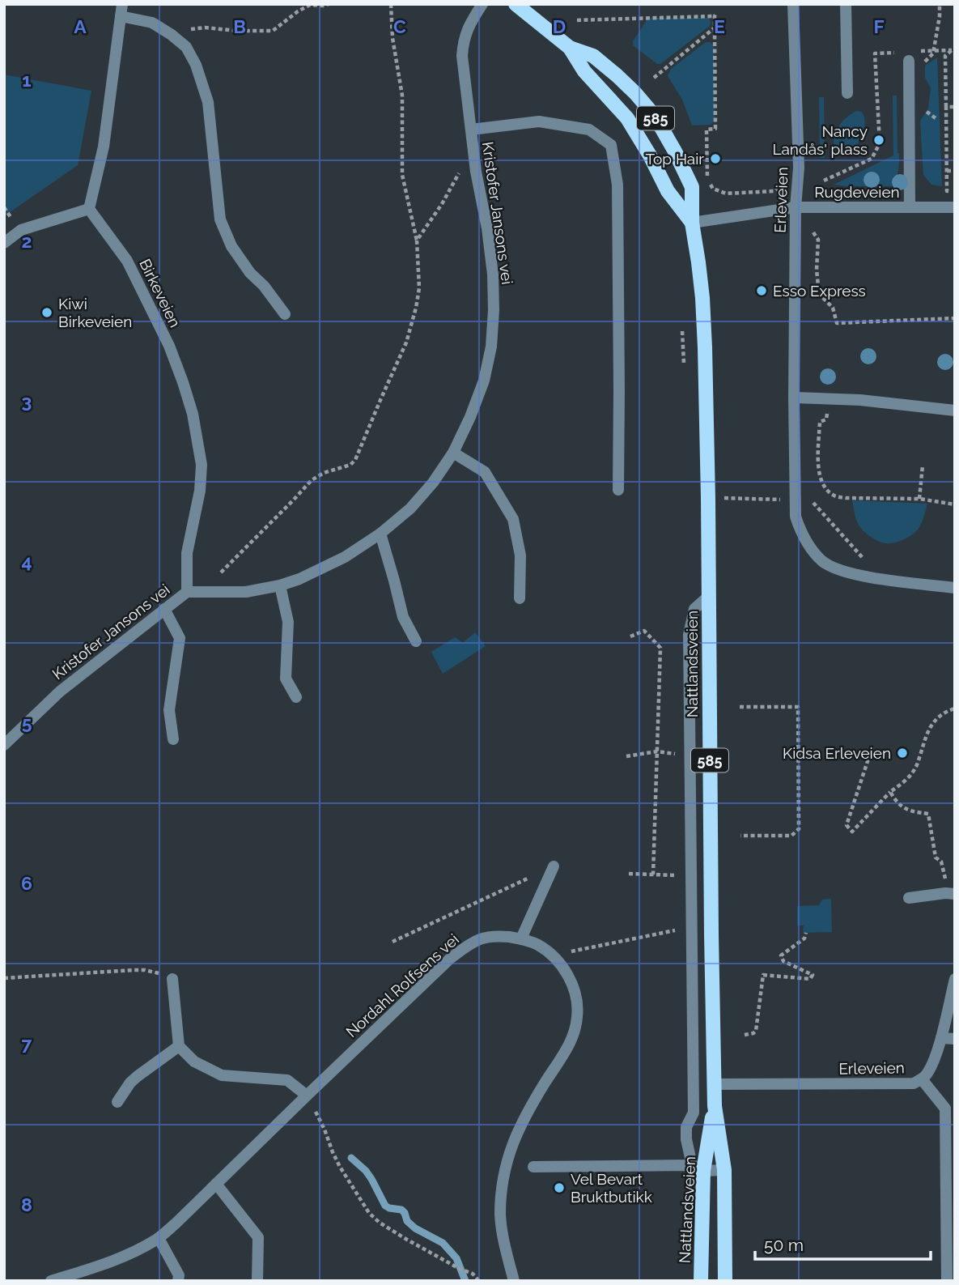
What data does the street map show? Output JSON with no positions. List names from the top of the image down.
{
  "streets": {
    "main road": ["585", "Nattlandsveien"],
    "street": [
      "Rugdeveien",
      "Erleveien",
      "Kristofer Jansons vei",
      "Birkeveien",
      "Nordahl Rolfsens vei"
    ]
  },
  "crossings": [
    ["Rugdeveien", "Erleveien"],
    ["Rugdeveien", "Nattlandsveien"],
    ["Erleveien", "Nattlandsveien"],
    ["Kristofer Jansons vei", "Birkeveien"]
  ],
  "places": [
    "Nancy Landås' plass",
    "Top Hair",
    "Esso Express",
    "Kiwi Birkeveien",
    "Kidsa Erleveien",
    "Vel Bevart Bruktbutikk"
  ],
  "scale_bar": "50 m",
  "grid": {
    "columns": [
      "A",
      "B",
      "C",
      "D",
      "E",
      "F"
    ],
    "rows": [
      "1",
      "2",
      "3",
      "4",
      "5",
      "6",
      "7",
      "8"
    ]
  }
}
